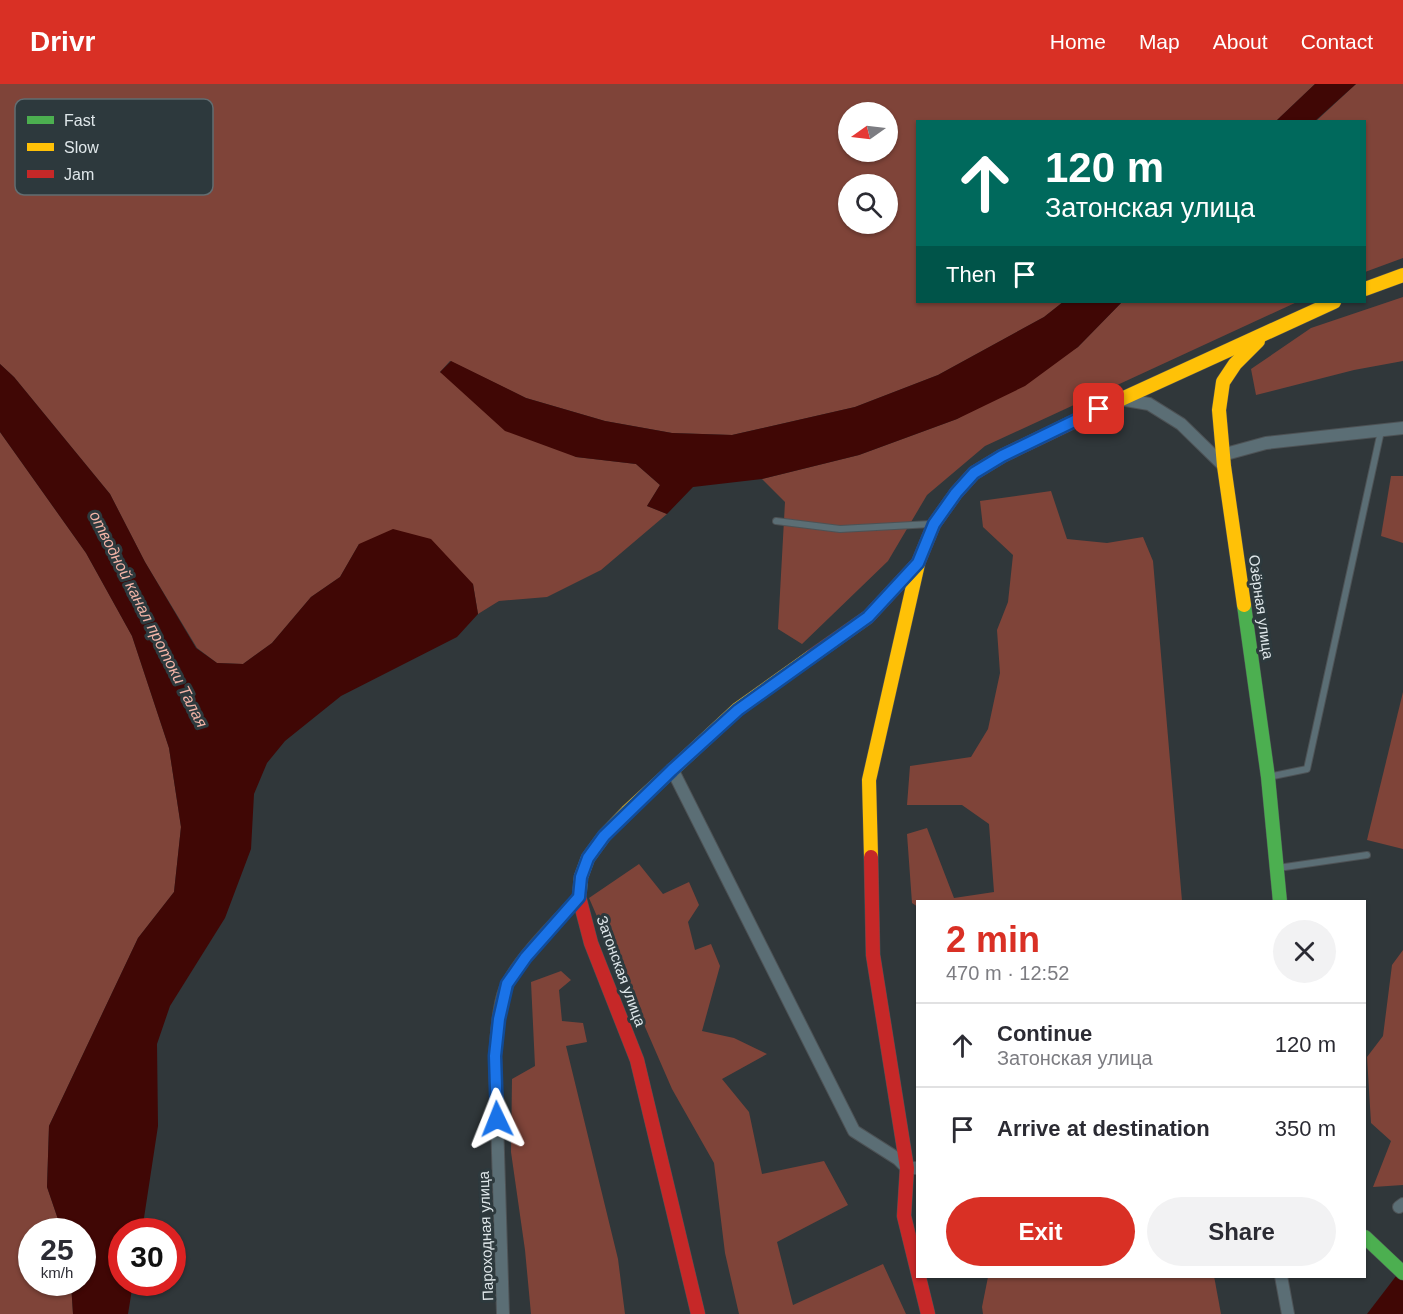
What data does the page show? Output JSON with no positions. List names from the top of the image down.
{
  "streets": {
    "street": ["Озёрная улица", "Затонская улица", "Пароходная улица"]
  },
  "crossings": [
    ["Озёрная улица", "Затонская улица"],
    ["Затонская улица", "Пароходная улица"]
  ],
  "water": ["отводной канал протоки Талая"],
  "legend": ["Fast", "Slow", "Jam"],
  "north": "left",
  "page": {
    "header": "Drivr",
    "nav": [
      "Home",
      "Map",
      "About",
      "Contact"
    ],
    "turn": ["120 m", "Затонская улица"],
    "then": "Then",
    "heading": ["2 min", "470 m · 12:52"],
    "list": [
      {
        "name": "Continue",
        "note": "Затонская улица",
        "value": "120 m"
      },
      {
        "name": "Arrive at destination",
        "value": "350 m"
      }
    ],
    "buttons": ["Exit", "Share"],
    "speed": "25 km/h",
    "limit": "30"
  }
}
